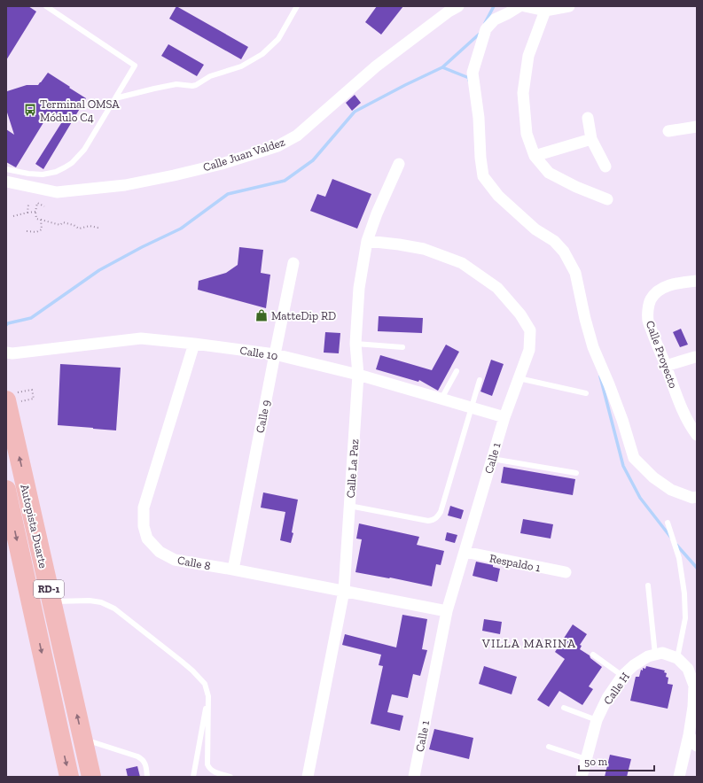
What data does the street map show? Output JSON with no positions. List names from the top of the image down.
{
  "streets": {
    "highway": ["Autopista Duarte", "RD-1"],
    "street": [
      "Calle Juan Valdez",
      "Calle 10",
      "Calle Proyecto",
      "Calle 9",
      "Calle 1",
      "Calle La Paz",
      "Calle 8",
      "Respaldo 1",
      "Calle H"
    ]
  },
  "crossings": [
    ["Calle 10", "Calle 9"],
    ["Calle 10", "Calle 1"],
    ["Calle 10", "Calle La Paz"],
    ["Calle 10", "Calle 8"],
    ["Calle 9", "Calle 8"],
    ["Calle 1", "Calle La Paz"],
    ["Calle 1", "Calle 8"],
    ["Calle 1", "Respaldo 1"],
    ["Calle La Paz", "Calle 8"]
  ],
  "districts": ["VILLA MARINA"],
  "places": {
    "bus stop": ["Terminal OMSA Módulo C4"],
    "shop": ["MatteDip RD"]
  },
  "scale_bar": "50 m"
}
